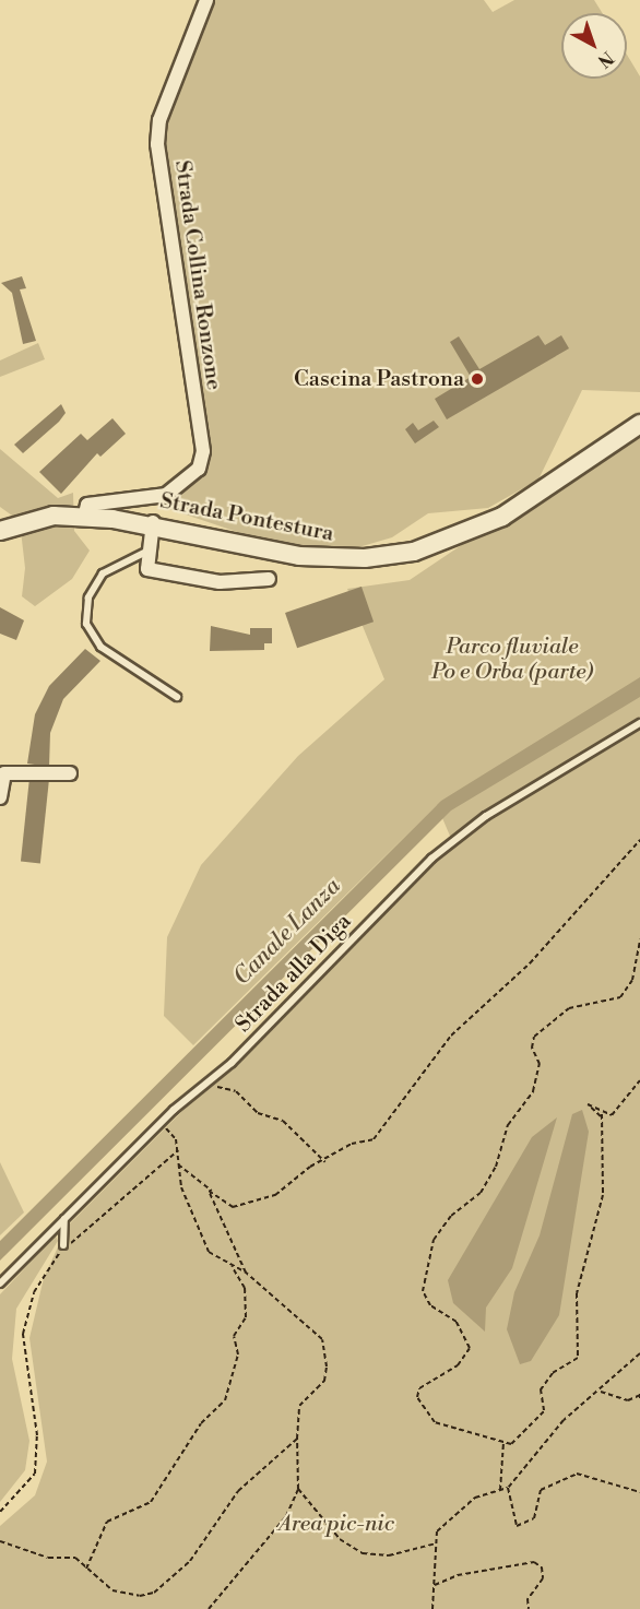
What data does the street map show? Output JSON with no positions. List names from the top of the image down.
{
  "streets": {
    "main road": ["Strada Pontestura"],
    "street": ["Strada Collina Ronzone"],
    "lane": ["Strada alla Diga"]
  },
  "crossings": [
    ["Strada Collina Ronzone", "Strada Pontestura"]
  ],
  "water": ["Canale Lanza"],
  "parks": ["Parco fluviale Po e Orba (parte)", "Area pic-nic"],
  "places": ["Cascina Pastrona"],
  "north": "bottom right"
}
